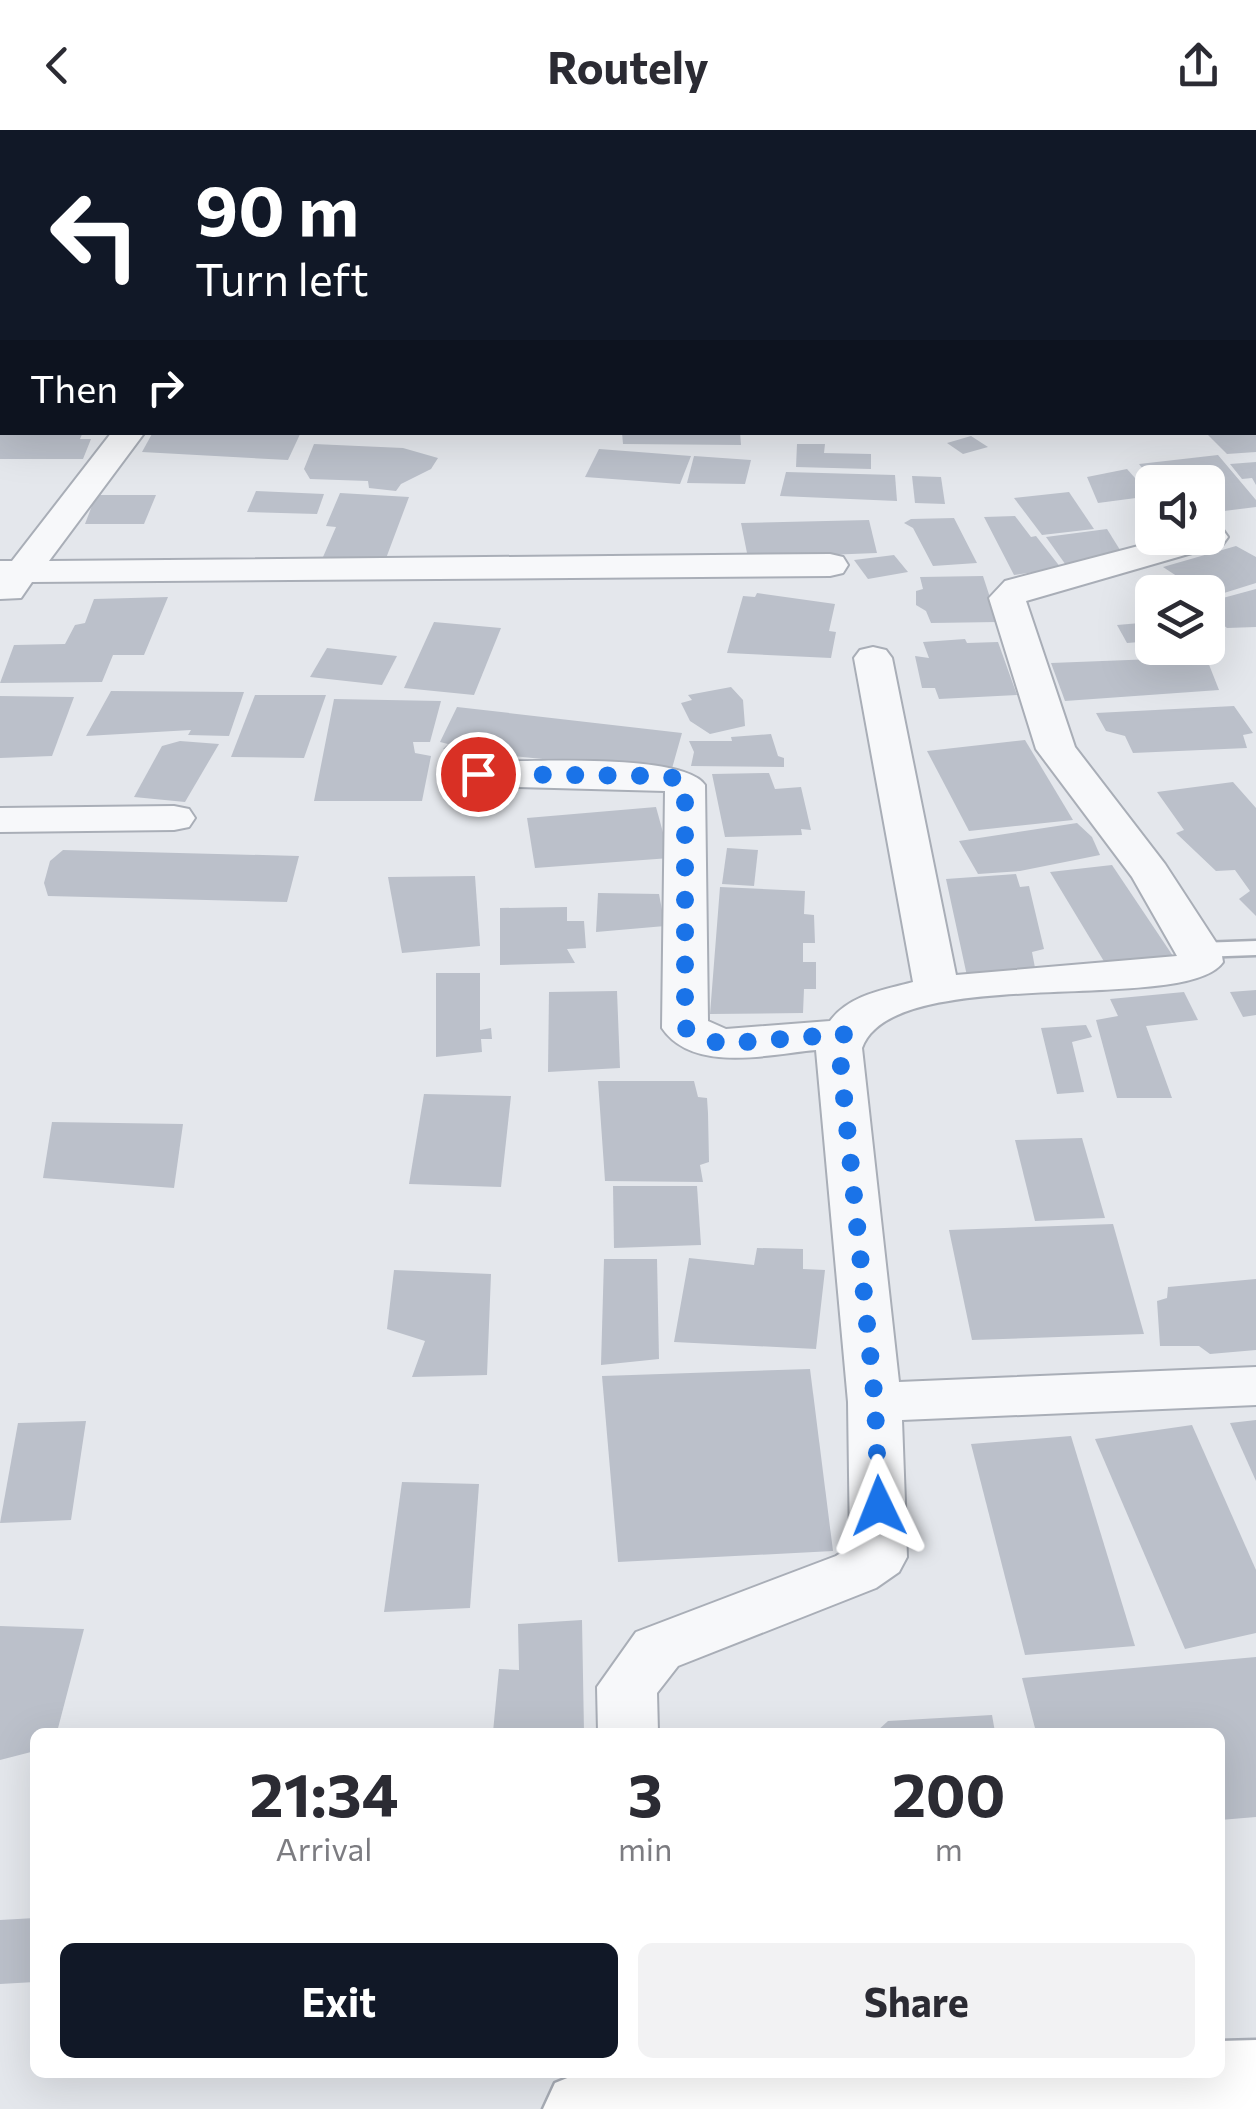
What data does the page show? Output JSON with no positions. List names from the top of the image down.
{
  "page": {
    "header": "Routely",
    "turn": ["90 m", "Turn left"],
    "then": "Then",
    "eta": [
      "21:34",
      "Arrival",
      "3",
      "min",
      "200",
      "m"
    ],
    "buttons": ["Exit", "Share"]
  }
}
